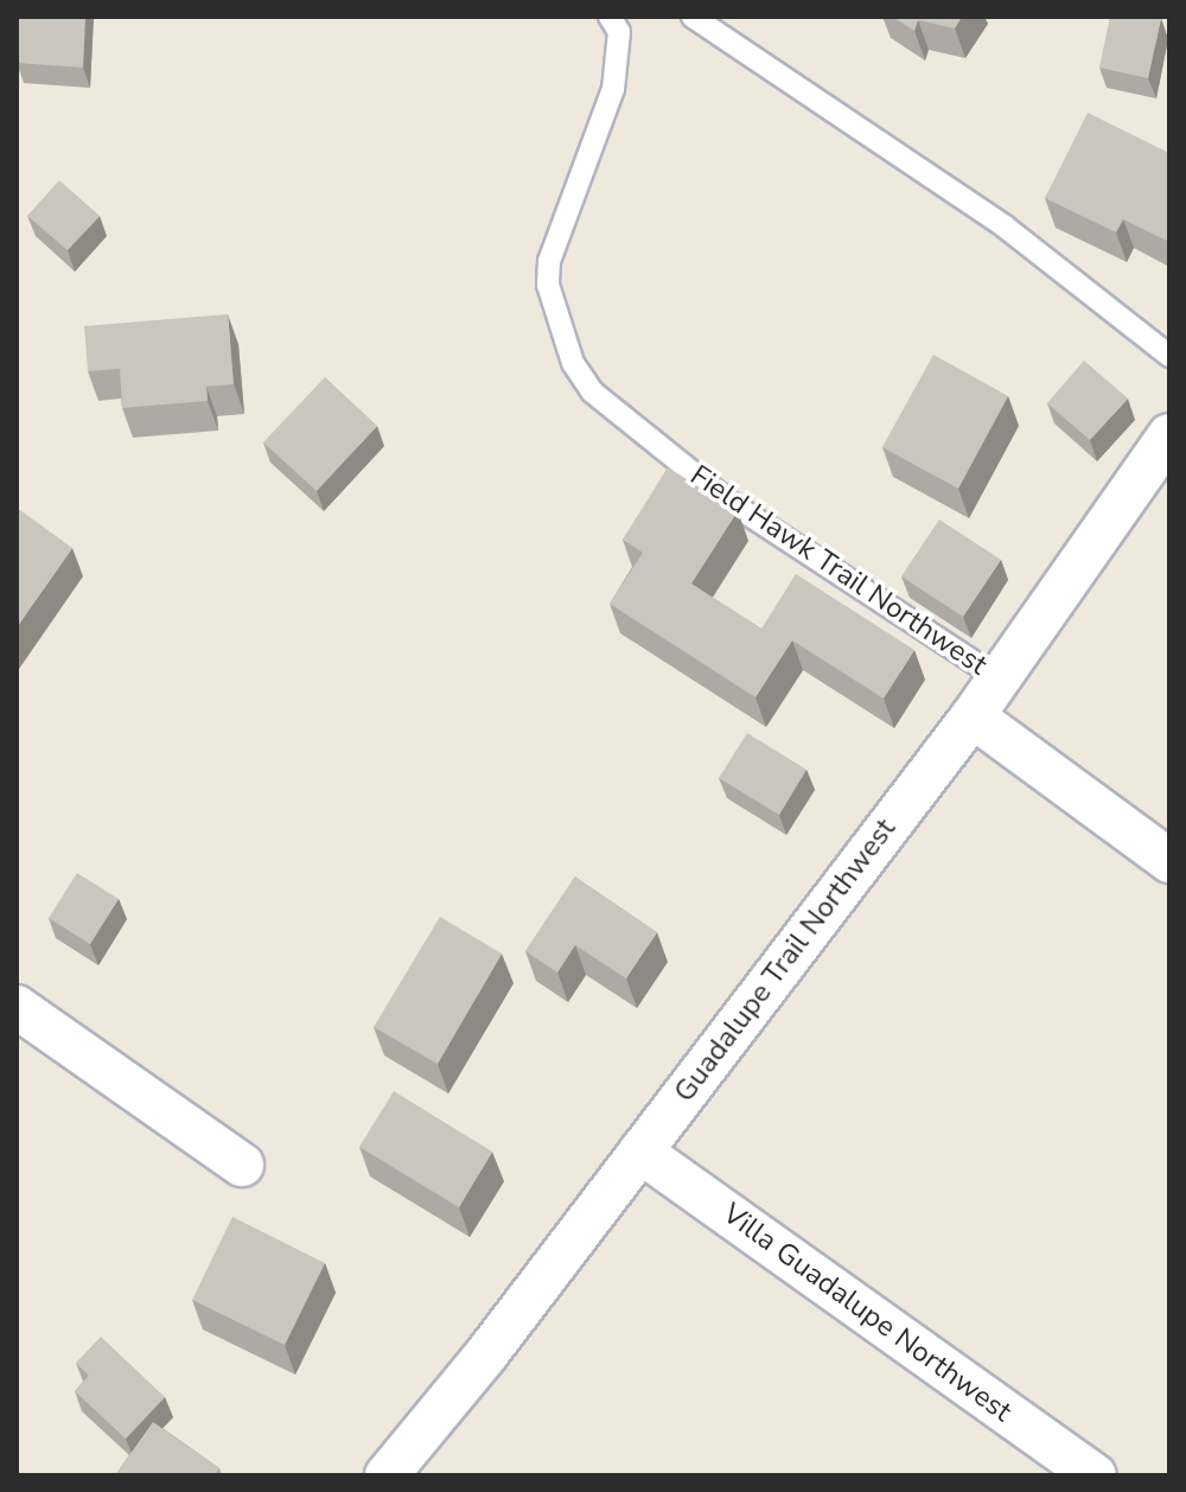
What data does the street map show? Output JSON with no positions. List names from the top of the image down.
{
  "streets": {
    "street": ["Guadalupe Trail Northwest", "Villa Guadalupe Northwest"],
    "lane": ["Field Hawk Trail Northwest"]
  },
  "crossings": [
    ["Field Hawk Trail Northwest", "Guadalupe Trail Northwest"],
    ["Guadalupe Trail Northwest", "Villa Guadalupe Northwest"]
  ]
}
